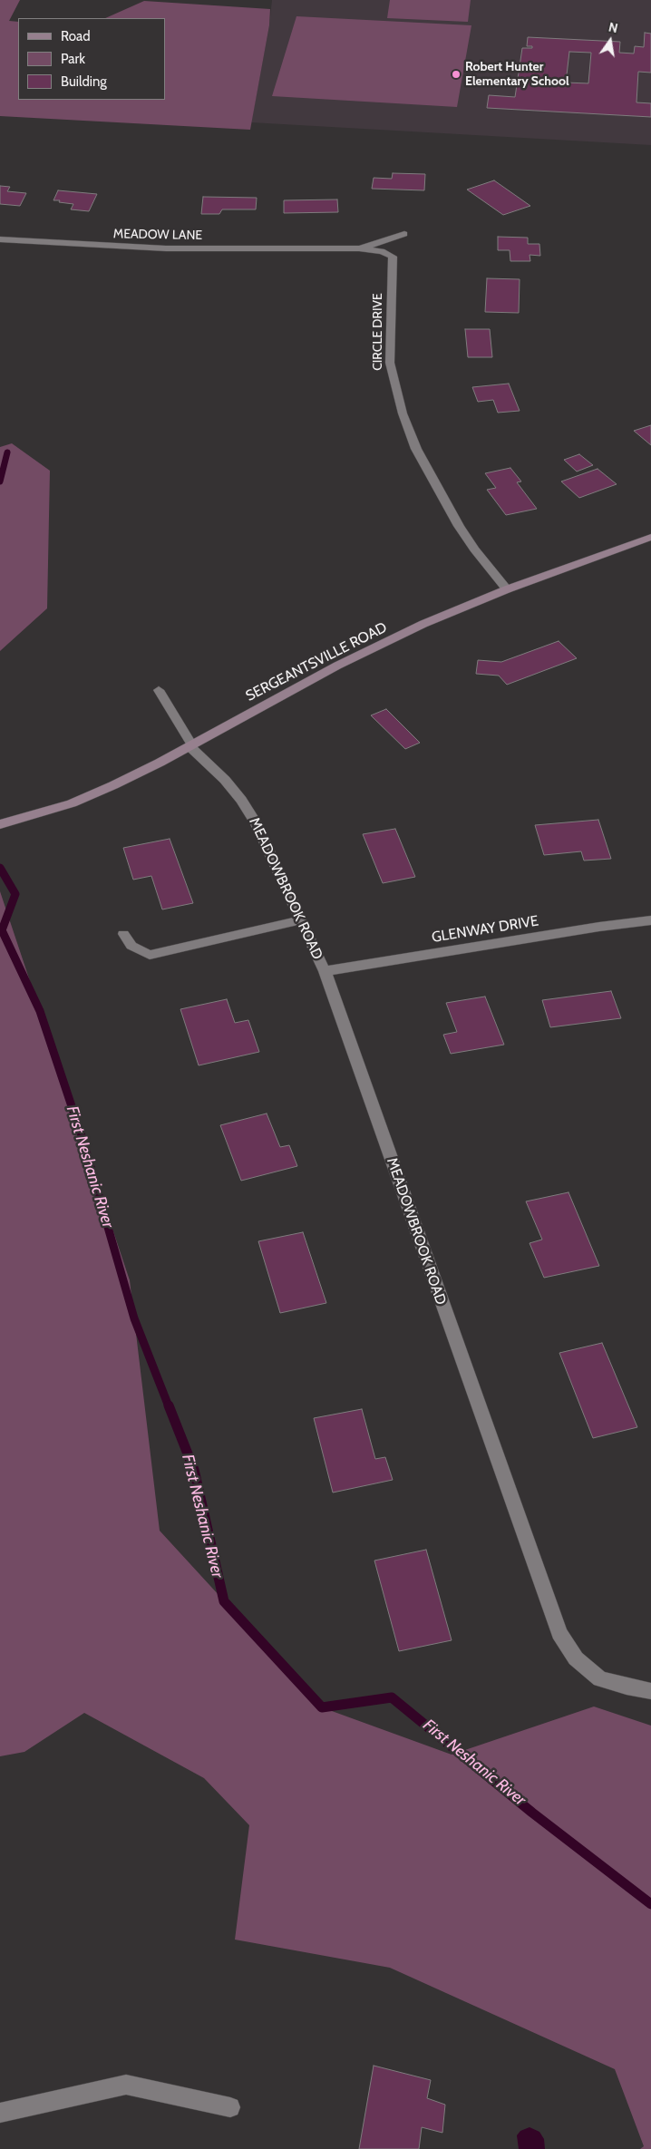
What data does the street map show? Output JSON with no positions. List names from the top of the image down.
{
  "streets": {
    "main road": ["SERGEANTSVILLE ROAD"],
    "street": [
      "MEADOW LANE",
      "CIRCLE DRIVE",
      "MEADOWBROOK ROAD",
      "GLENWAY DRIVE"
    ]
  },
  "crossings": [
    ["MEADOW LANE", "CIRCLE DRIVE"],
    ["CIRCLE DRIVE", "SERGEANTSVILLE ROAD"],
    ["SERGEANTSVILLE ROAD", "MEADOWBROOK ROAD"],
    ["MEADOWBROOK ROAD", "GLENWAY DRIVE"]
  ],
  "water": ["First Neshanic River"],
  "places": ["Robert Hunter Elementary School"],
  "legend": ["Road", "Park", "Building"],
  "north": "top"
}
